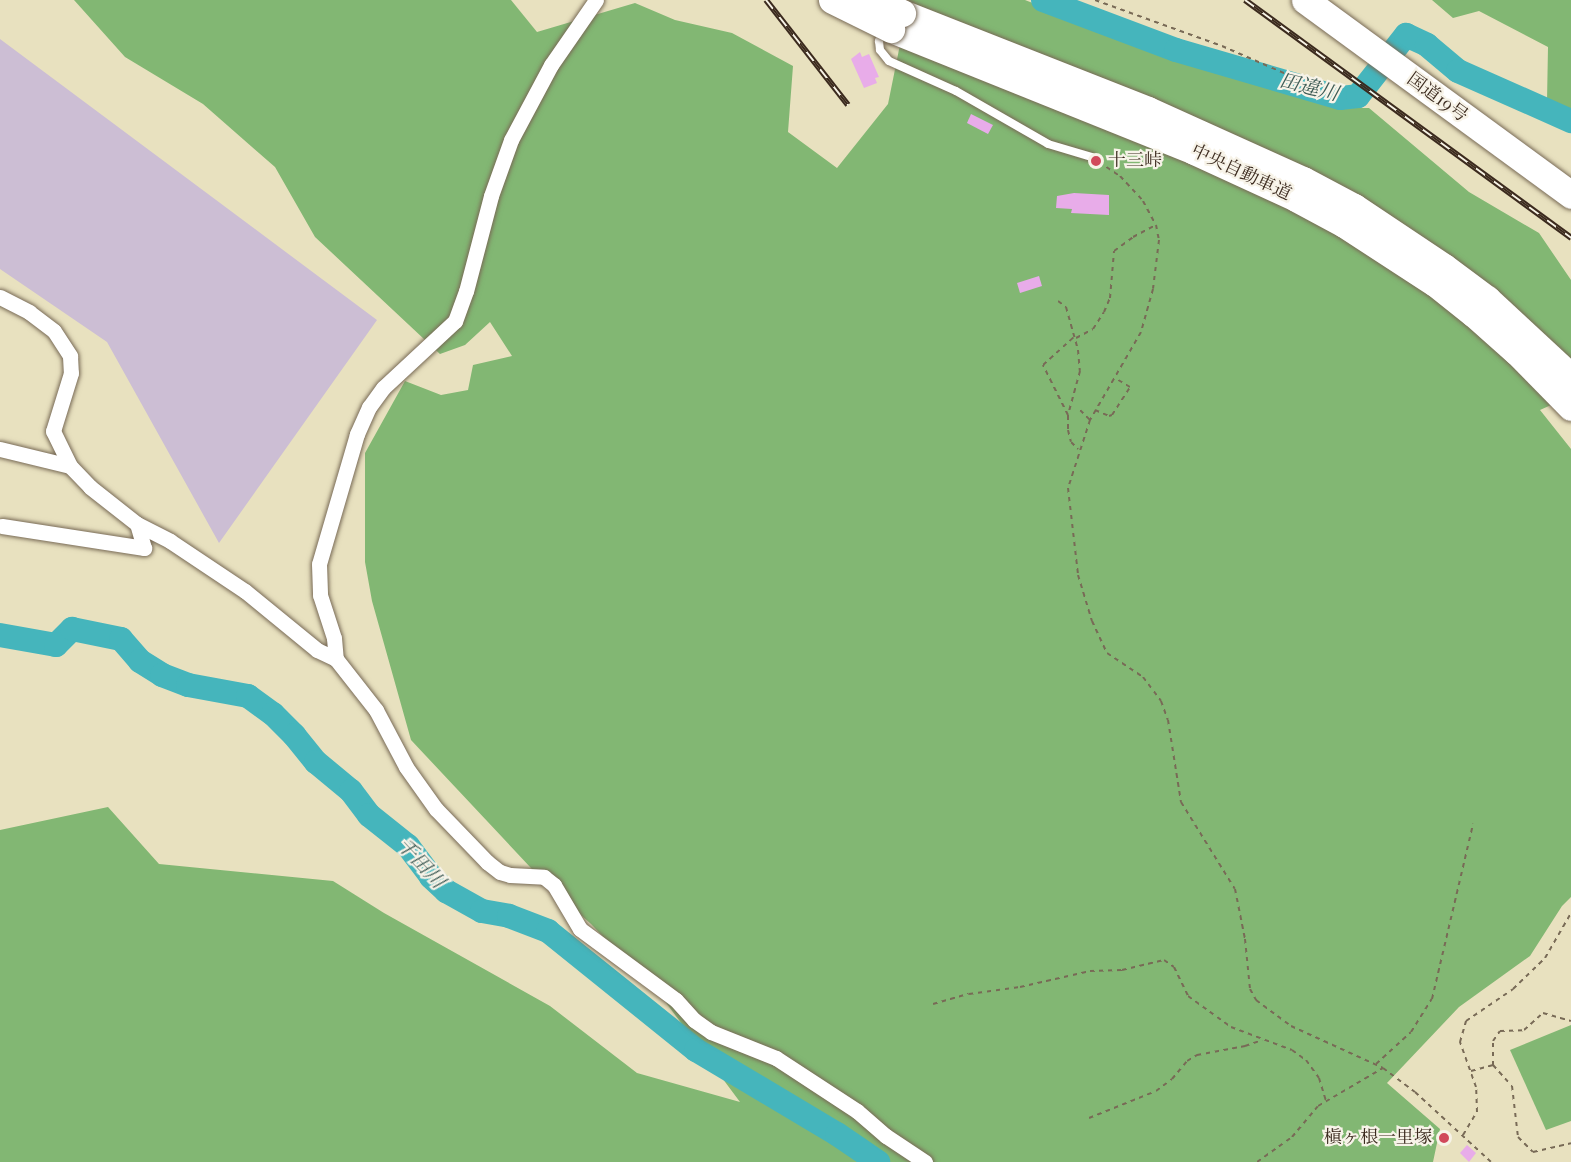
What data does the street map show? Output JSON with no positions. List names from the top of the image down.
{
  "streets": {
    "highway": ["国道19号", "中央自動車道"]
  },
  "water": ["田違川", "千田川"],
  "places": ["十三峠", "槇ヶ根一里塚"]
}
